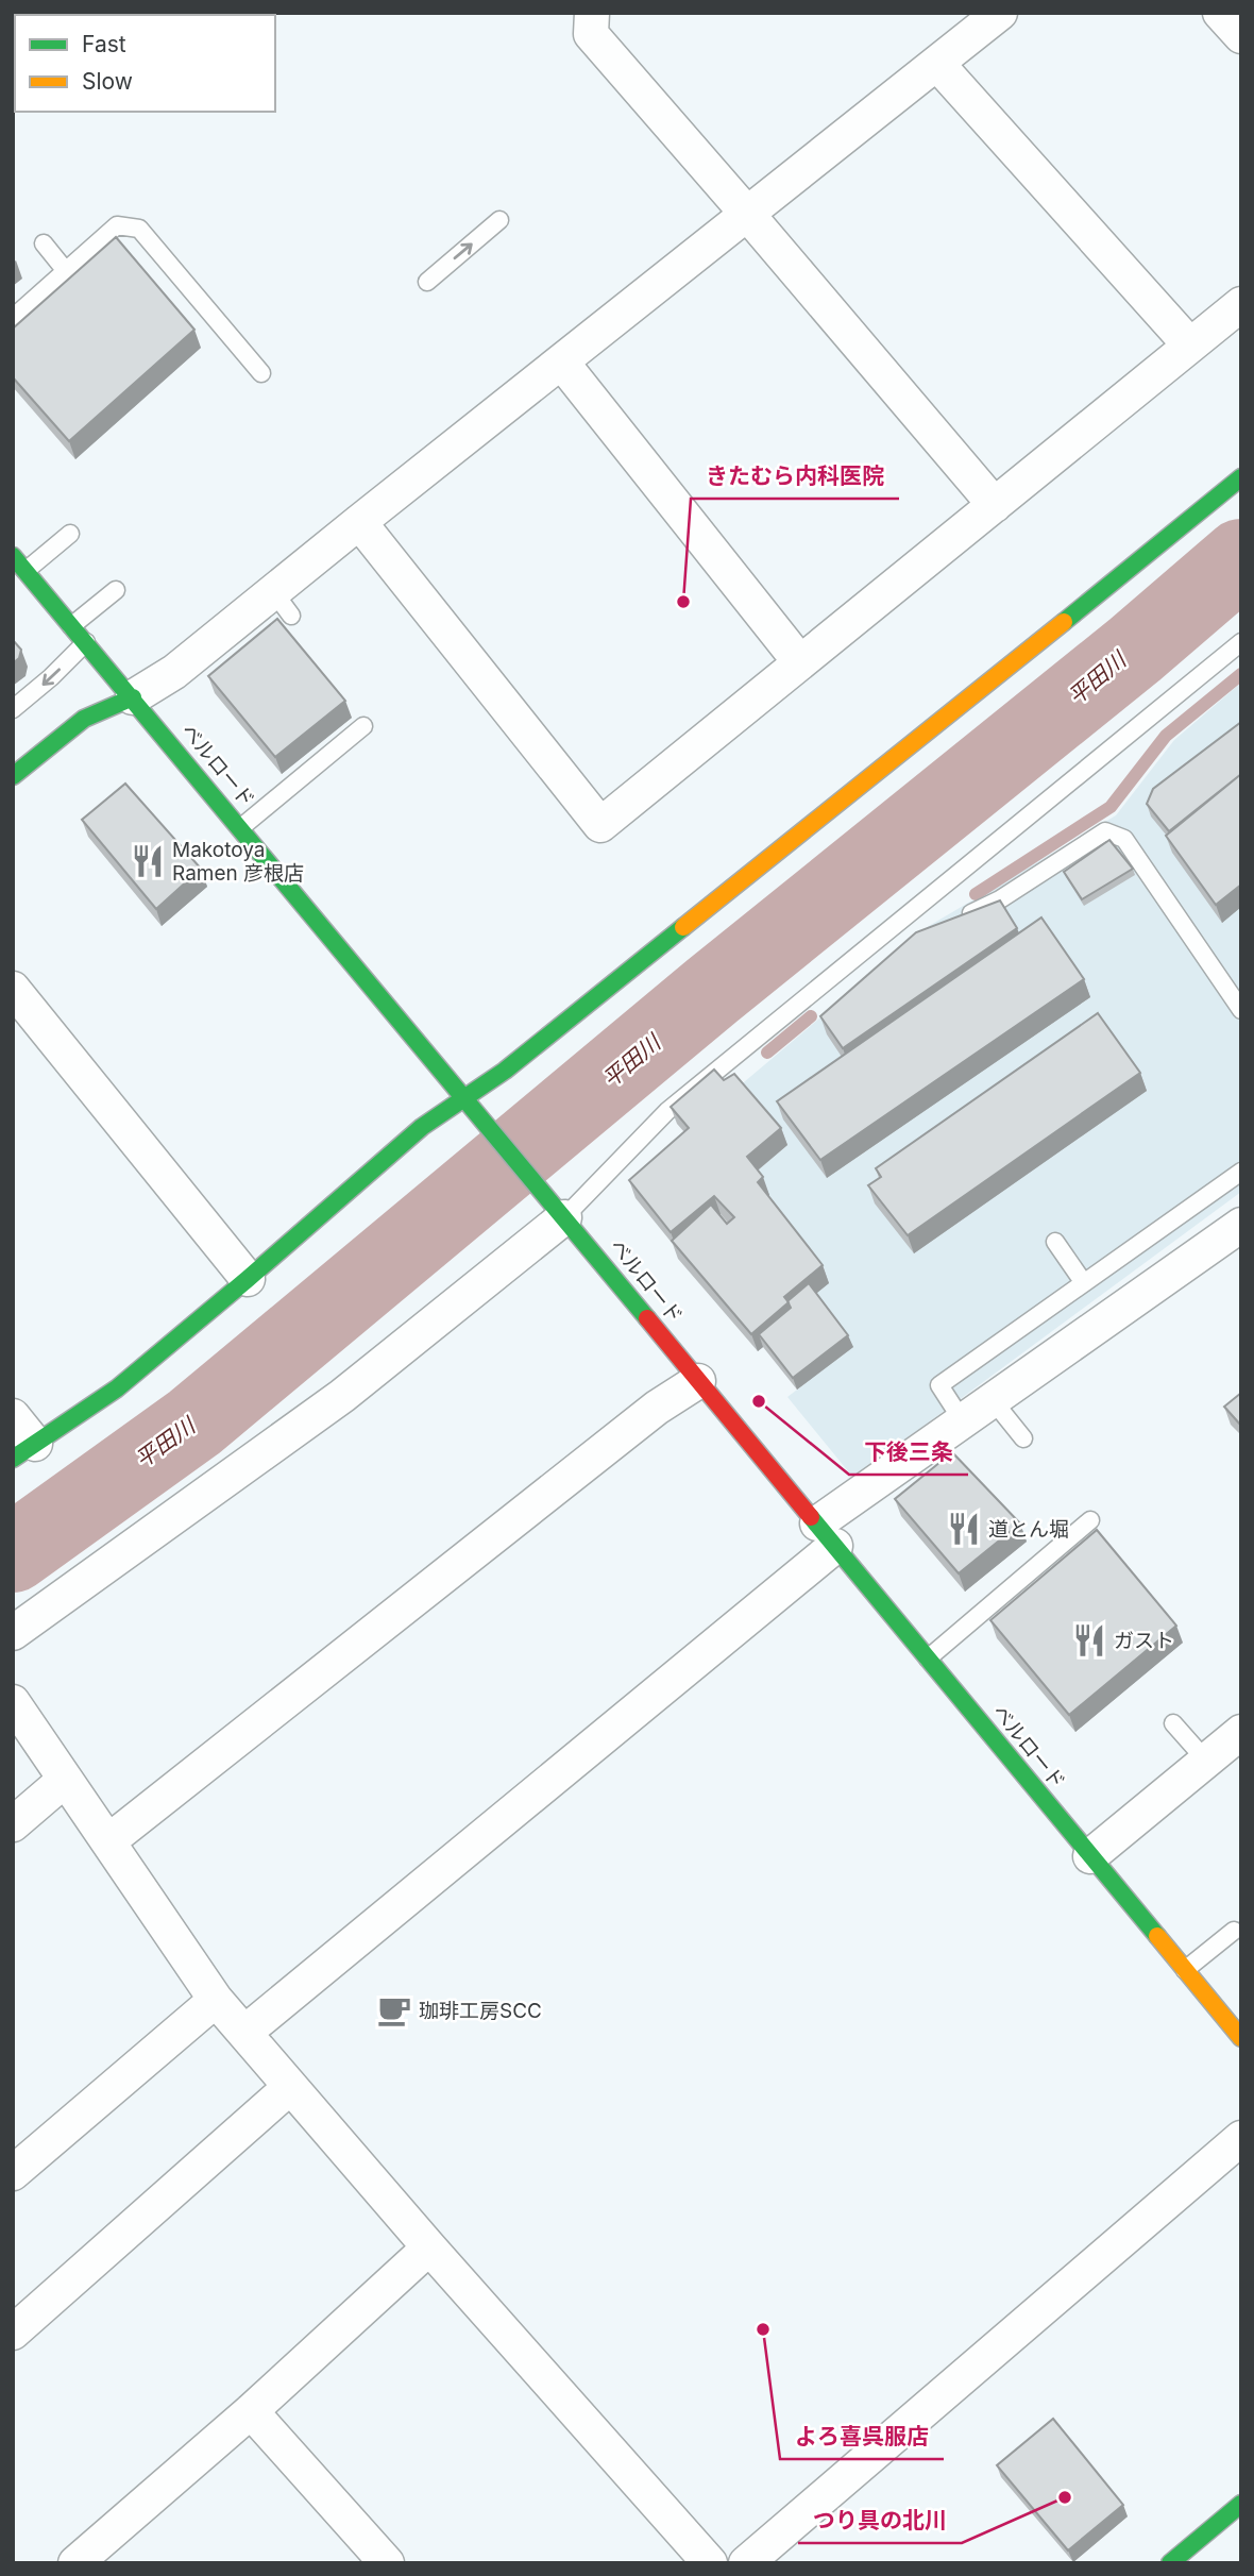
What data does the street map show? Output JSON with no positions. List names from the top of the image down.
{
  "streets": {
    "main road": ["ベルロード"]
  },
  "water": ["平田川"],
  "places": {
    "other": [
      "きたむら内科医院",
      "下後三条",
      "よろ喜呉服店",
      "つり具の北川"
    ],
    "restaurant": ["Makotoya Ramen 彦根店", "道とん堀", "ガスト"],
    "cafe": ["珈琲工房SCC"]
  },
  "legend": ["Fast", "Slow"]
}
